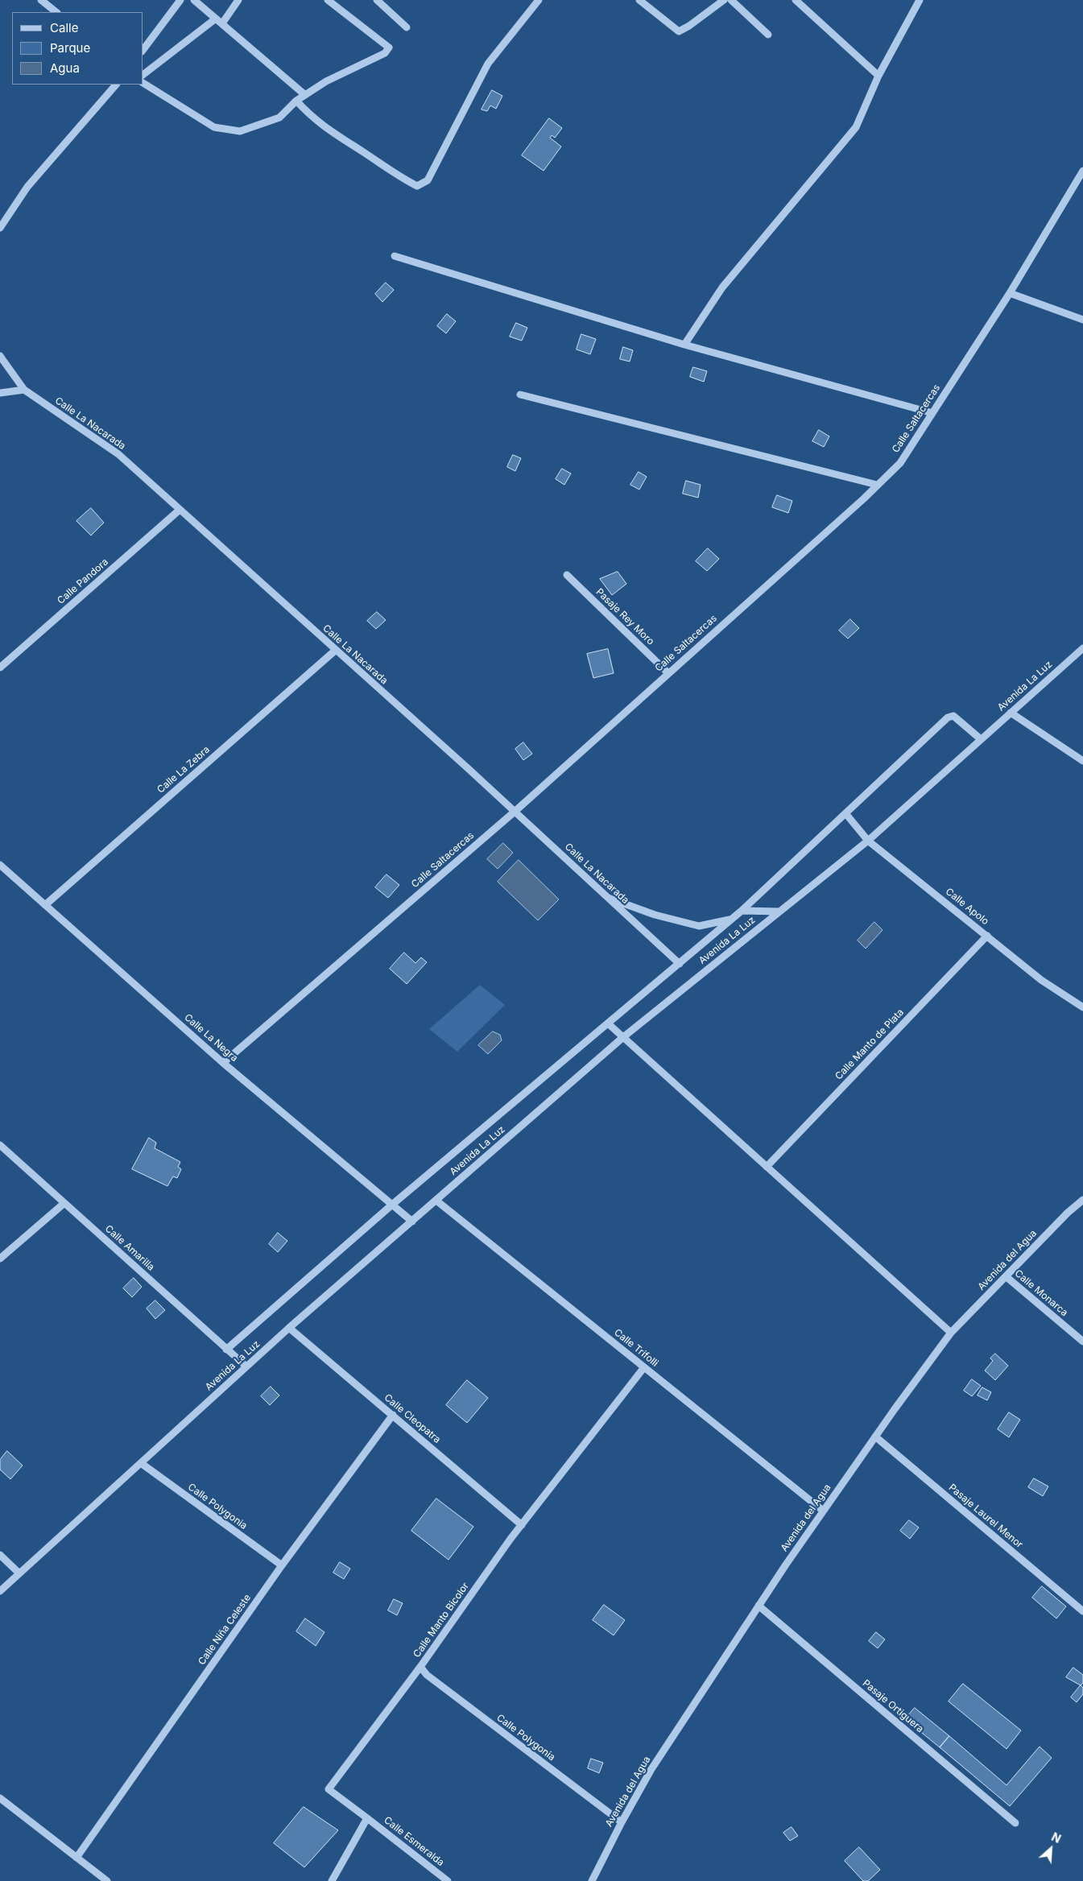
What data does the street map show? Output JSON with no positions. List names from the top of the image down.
{
  "streets": {
    "street": [
      "Calle Saltacercas",
      "Calle La Nacarada",
      "Calle Pandora",
      "Pasaje Rey Moro",
      "Avenida La Luz",
      "Calle La Zebra",
      "Calle Apolo",
      "Calle La Negra",
      "Calle Manto de Plata",
      "Calle Amarilla",
      "Avenida del Agua",
      "Calle Monarca",
      "Calle Trifolli",
      "Calle Cleopatra",
      "Calle Polygonia",
      "Pasaje Laurel Menor",
      "Calle Manto Bicolor",
      "Calle Niña Celeste",
      "Pasaje Ortiguera",
      "Calle Esmeralda"
    ]
  },
  "crossings": [
    ["Calle Saltacercas", "Calle La Nacarada"],
    ["Calle Saltacercas", "Pasaje Rey Moro"],
    ["Calle Saltacercas", "Calle La Negra"],
    ["Calle La Nacarada", "Calle Pandora"],
    ["Calle La Nacarada", "Avenida La Luz"],
    ["Calle La Nacarada", "Calle La Zebra"],
    ["Avenida La Luz", "Calle Apolo"],
    ["Avenida La Luz", "Calle La Negra"],
    ["Avenida La Luz", "Calle Amarilla"],
    ["Avenida La Luz", "Calle Trifolli"],
    ["Avenida La Luz", "Calle Cleopatra"],
    ["Avenida La Luz", "Calle Polygonia"],
    ["Calle La Zebra", "Calle La Negra"],
    ["Calle Apolo", "Calle Manto de Plata"],
    ["Avenida del Agua", "Calle Monarca"],
    ["Avenida del Agua", "Calle Trifolli"],
    ["Avenida del Agua", "Calle Polygonia"],
    ["Avenida del Agua", "Pasaje Laurel Menor"],
    ["Avenida del Agua", "Pasaje Ortiguera"],
    ["Calle Trifolli", "Calle Manto Bicolor"],
    ["Calle Cleopatra", "Calle Manto Bicolor"],
    ["Calle Cleopatra", "Calle Niña Celeste"],
    ["Calle Polygonia", "Calle Manto Bicolor"],
    ["Calle Polygonia", "Calle Niña Celeste"],
    ["Calle Manto Bicolor", "Calle Esmeralda"]
  ],
  "legend": ["Calle", "Parque", "Agua"],
  "north": "top right"
}
